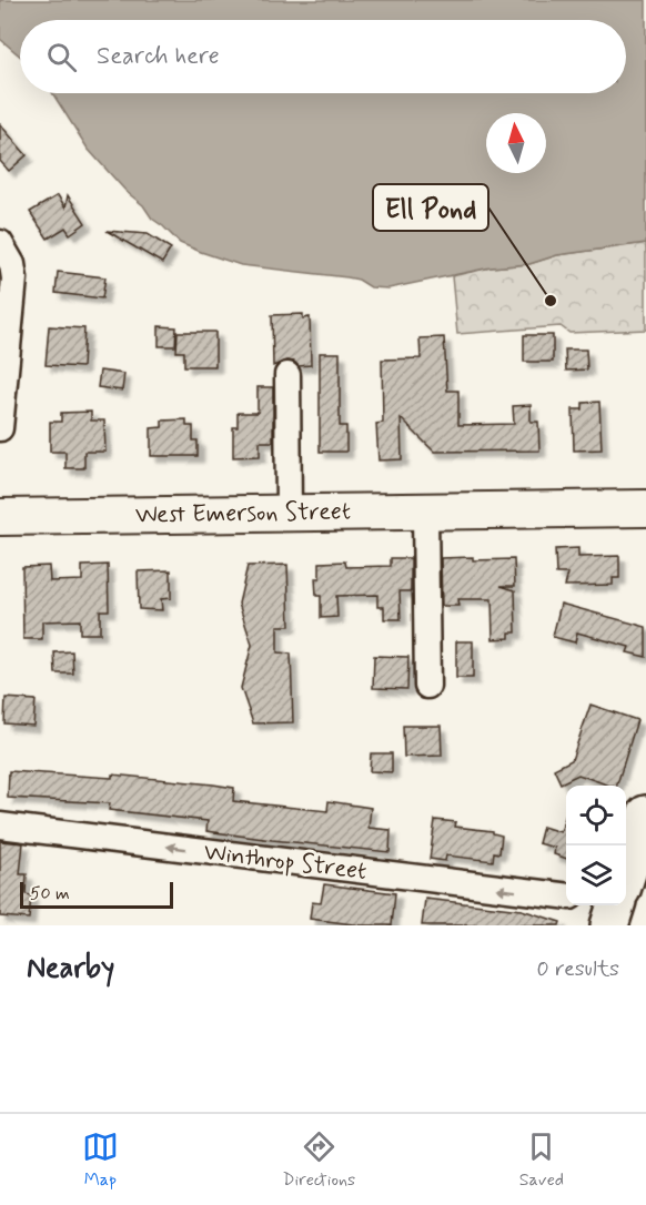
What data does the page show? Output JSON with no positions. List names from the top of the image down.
{
  "streets": {
    "street": ["West Emerson Street", "Winthrop Street"]
  },
  "one_way": ["Winthrop Street"],
  "places": ["Ell Pond"],
  "scale_bar": "50 m",
  "north": "top",
  "page": {
    "search": "Search here",
    "scale": "50 m",
    "heading": ["Nearby", "0 results"],
    "nav": ["Map", "Directions", "Saved"]
  }
}
